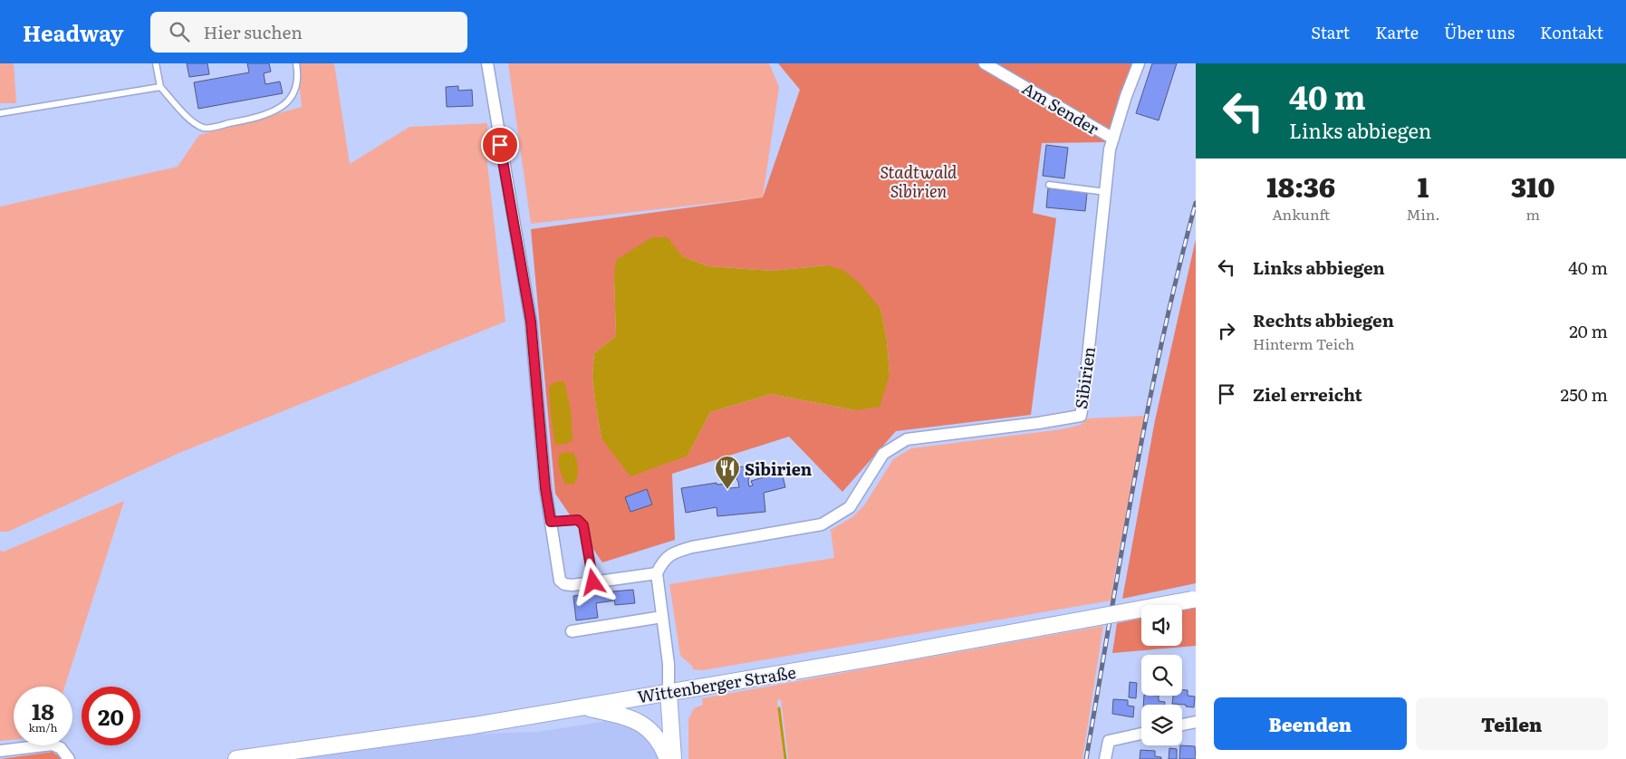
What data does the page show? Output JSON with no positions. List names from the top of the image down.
{
  "streets": {
    "main road": ["Wittenberger Straße"],
    "street": ["Am Sender", "Sibirien"]
  },
  "crossings": [
    ["Am Sender", "Sibirien"]
  ],
  "parks": ["Stadtwald Sibirien"],
  "places": {
    "restaurant": ["Sibirien"]
  },
  "page": {
    "header": "Headway",
    "search": "Hier suchen",
    "nav": [
      "Start",
      "Karte",
      "Über uns",
      "Kontakt"
    ],
    "turn": ["40 m", "Links abbiegen"],
    "eta": [
      "18:36",
      "Ankunft",
      "1",
      "Min.",
      "310",
      "m"
    ],
    "list": [
      {
        "name": "Links abbiegen",
        "value": "40 m"
      },
      {
        "name": "Rechts abbiegen",
        "note": "Hinterm Teich",
        "value": "20 m"
      },
      {
        "name": "Ziel erreicht",
        "value": "250 m"
      }
    ],
    "speed": "18 km/h",
    "limit": "20",
    "buttons": ["Beenden", "Teilen"]
  }
}
